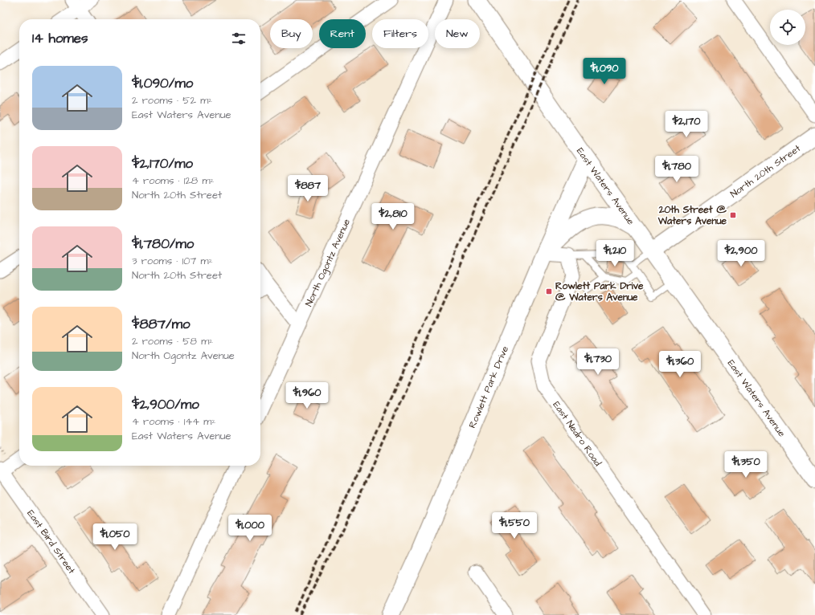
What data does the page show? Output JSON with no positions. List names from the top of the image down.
{
  "streets": {
    "street": [
      "North 20th Street",
      "East Waters Avenue",
      "North Ogontz Avenue",
      "Rowlett Park Drive",
      "East Nedro Road",
      "East Bird Street"
    ]
  },
  "crossings": [
    ["North 20th Street", "East Waters Avenue"],
    ["East Waters Avenue", "Rowlett Park Drive"]
  ],
  "places": {
    "transit": ["20th Street @ Waters Avenue", "Rowlett Park Drive @ Waters Avenue"]
  },
  "page": {
    "chip": [
      "Buy",
      "Rent",
      "Filters",
      "New"
    ],
    "heading": "14 homes",
    "price": [
      "$1,090",
      "$2,170",
      "$1,780",
      "$887",
      "$2,810",
      "$1,210",
      "$2,900",
      "$1,730",
      "$1,360",
      "$1,960",
      "$1,350",
      "$1,550",
      "$1,000",
      "$1,050"
    ],
    "list": [
      {
        "name": "$1,090/mo",
        "note": "2 rooms · 52 m² · East Waters Avenue"
      },
      {
        "name": "$2,170/mo",
        "note": "4 rooms · 128 m² · North 20th Street"
      },
      {
        "name": "$1,780/mo",
        "note": "3 rooms · 107 m² · North 20th Street"
      },
      {
        "name": "$887/mo",
        "note": "2 rooms · 58 m² · North Ogontz Avenue"
      },
      {
        "name": "$2,900/mo",
        "note": "4 rooms · 144 m² · East Waters Avenue"
      }
    ]
  }
}
